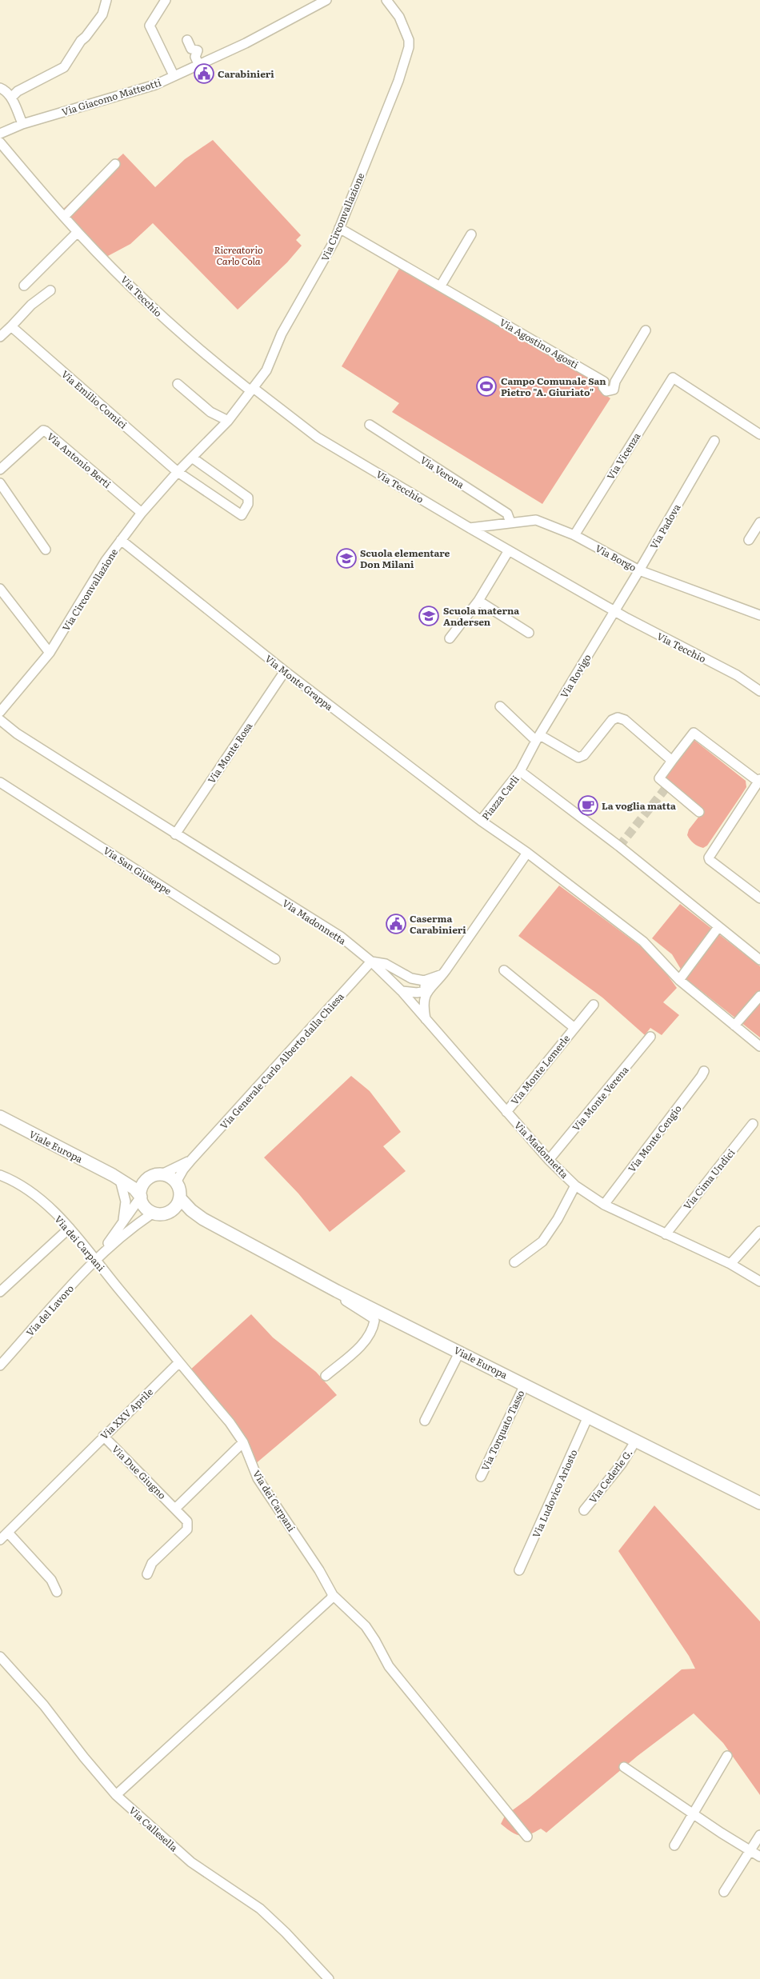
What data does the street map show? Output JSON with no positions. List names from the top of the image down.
{
  "streets": {
    "main road": ["Viale Europa"],
    "street": [
      "Via Giacomo Matteotti",
      "Via Circonvallazione",
      "Via Tecchio",
      "Via Agostino Agosti",
      "Via Emilio Comici",
      "Via Vicenza",
      "Via Antonio Berti",
      "Via Verona",
      "Via Padova",
      "Via Borgo",
      "Via Rovigo",
      "Via Monte Grappa",
      "Via Monte Rosa",
      "Piazza Carli",
      "Via San Giuseppe",
      "Via Madonnetta",
      "Via Generale Carlo Alberto dalla Chiesa",
      "Via Monte Lemerle",
      "Via Monte Verena",
      "Via Monte Cengio",
      "Via Cima Undici",
      "Via dei Carpani",
      "Via del Lavoro",
      "Via XXV Aprile",
      "Via Torquato Tasso",
      "Via Due Giugno",
      "Via Cederle G.",
      "Via Ludovico Ariosto",
      "Via Callesella"
    ]
  },
  "crossings": [
    ["Via Circonvallazione", "Via Tecchio"],
    ["Via Circonvallazione", "Via Agostino Agosti"],
    ["Via Circonvallazione", "Via Emilio Comici"],
    ["Via Circonvallazione", "Via Antonio Berti"],
    ["Via Circonvallazione", "Via Monte Grappa"],
    ["Via Tecchio", "Via Padova"],
    ["Via Tecchio", "Via Borgo"],
    ["Via Tecchio", "Via Rovigo"],
    ["Via Vicenza", "Via Borgo"],
    ["Via Verona", "Via Borgo"],
    ["Via Padova", "Via Borgo"],
    ["Via Padova", "Via Rovigo"],
    ["Via Rovigo", "Piazza Carli"],
    ["Via Monte Grappa", "Via Monte Rosa"],
    ["Via Monte Grappa", "Piazza Carli"],
    ["Via Monte Rosa", "Via Madonnetta"],
    ["Via Madonnetta", "Via Generale Carlo Alberto dalla Chiesa"],
    ["Via Madonnetta", "Via Monte Lemerle"],
    ["Via Madonnetta", "Via Monte Verena"],
    ["Via Madonnetta", "Via Monte Cengio"],
    ["Via Madonnetta", "Via Cima Undici"],
    ["Via Generale Carlo Alberto dalla Chiesa", "Viale Europa"],
    ["Via Generale Carlo Alberto dalla Chiesa", "Via del Lavoro"],
    ["Viale Europa", "Via del Lavoro"],
    ["Viale Europa", "Via Torquato Tasso"],
    ["Viale Europa", "Via Cederle G."],
    ["Viale Europa", "Via Ludovico Ariosto"],
    ["Via dei Carpani", "Via del Lavoro"],
    ["Via dei Carpani", "Via XXV Aprile"],
    ["Via XXV Aprile", "Via Due Giugno"]
  ],
  "parks": ["Ricreatorio Carlo Cola"],
  "places": {
    "public building": ["Carabinieri", "Caserma Carabinieri"],
    "sports": ["Campo Comunale San Pietro \"A. Giuriato\""],
    "school or university": ["Scuola elementare Don Milani", "Scuola materna Andersen"],
    "cafe": ["La voglia matta"]
  }
}
